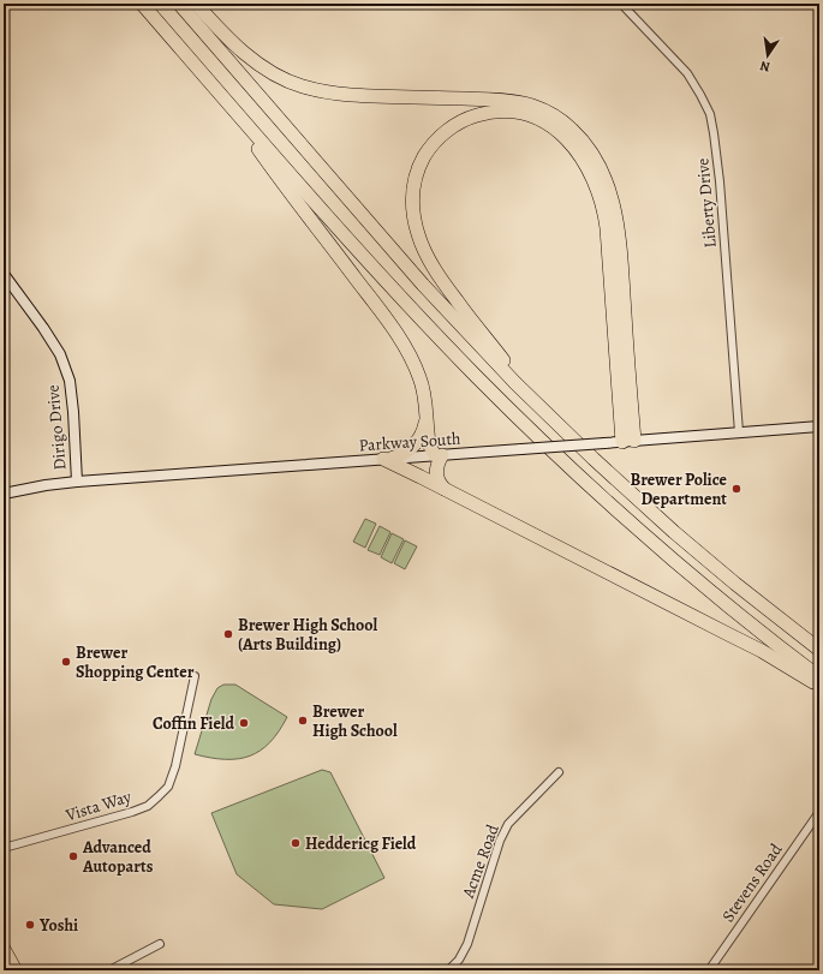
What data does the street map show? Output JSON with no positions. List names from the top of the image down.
{
  "streets": {
    "main road": ["Dirigo Drive", "Parkway South"],
    "street": [
      "Liberty Drive",
      "Vista Way",
      "Acme Road",
      "Stevens Road"
    ]
  },
  "crossings": [
    ["Liberty Drive", "Parkway South"],
    ["Dirigo Drive", "Parkway South"]
  ],
  "places": [
    "Brewer Police Department",
    "Brewer High School (Arts Building)",
    "Brewer Shopping Center",
    "Brewer High School",
    "Coffin Field",
    "Heddericg Field",
    "Advanced Autoparts",
    "Yoshi"
  ],
  "north": "bottom"
}
